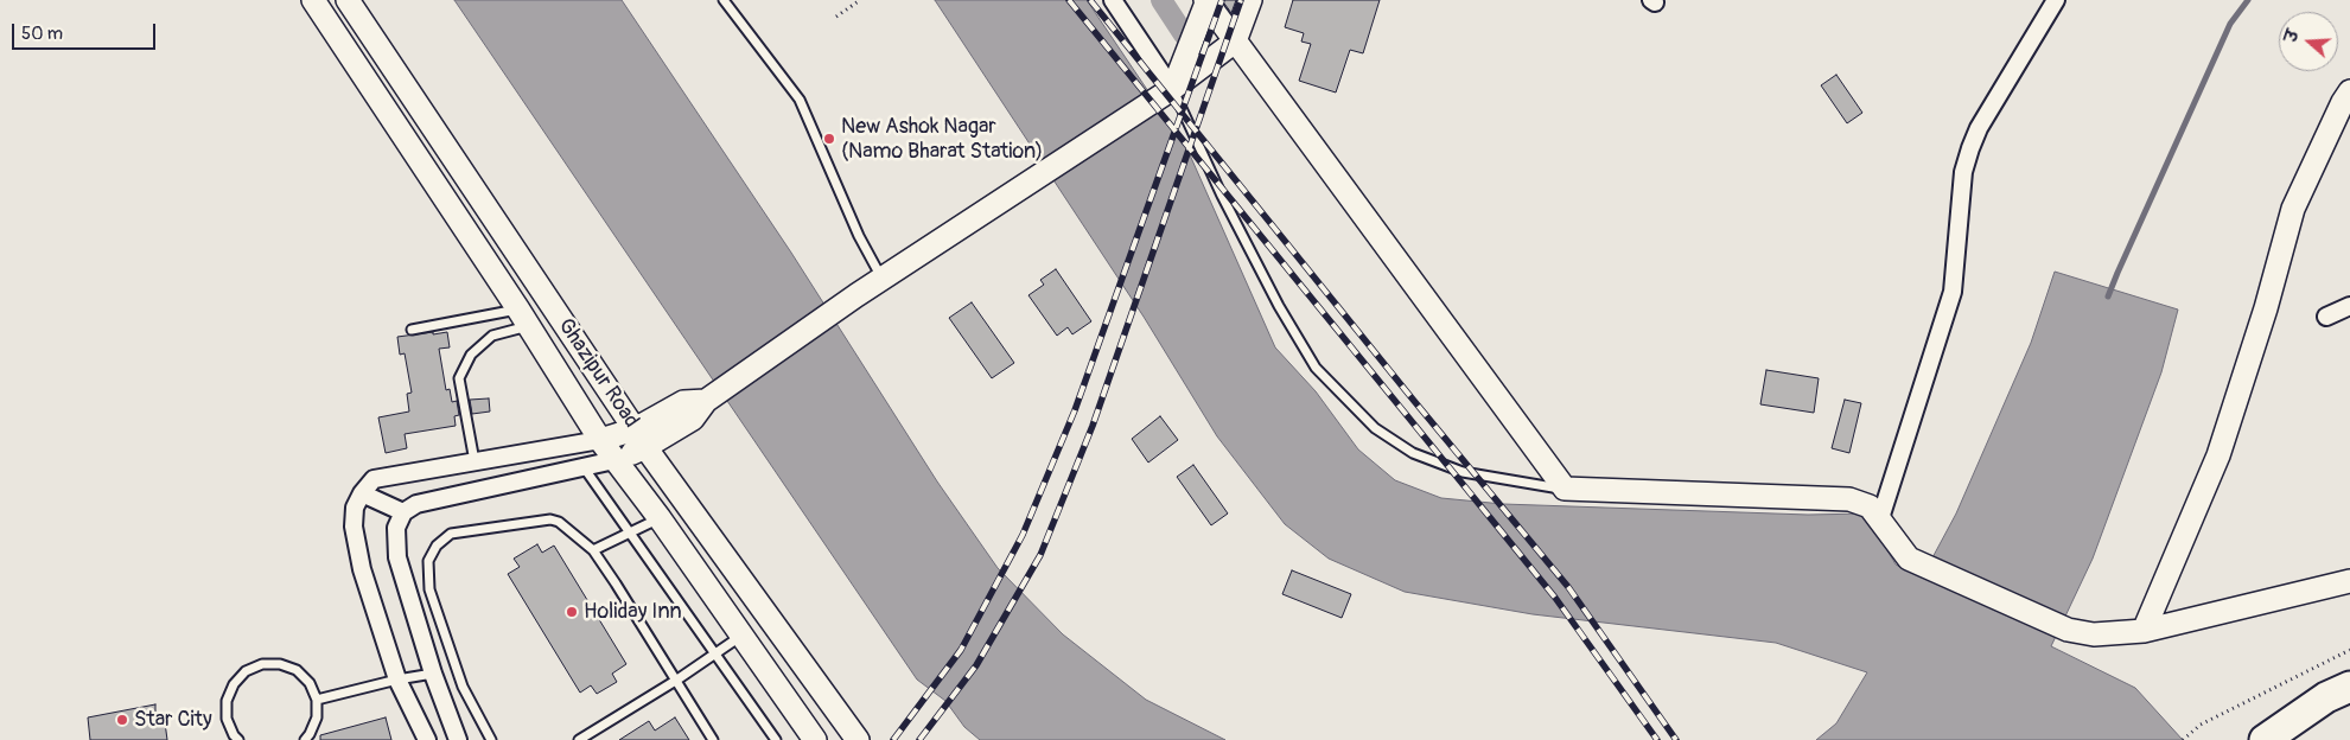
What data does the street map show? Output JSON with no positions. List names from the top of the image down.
{
  "streets": {
    "street": ["Ghazipur Road"]
  },
  "places": ["New Ashok Nagar (Namo Bharat Station)", "Holiday Inn", "Star City"],
  "scale_bar": "50 m",
  "north": "left"
}
